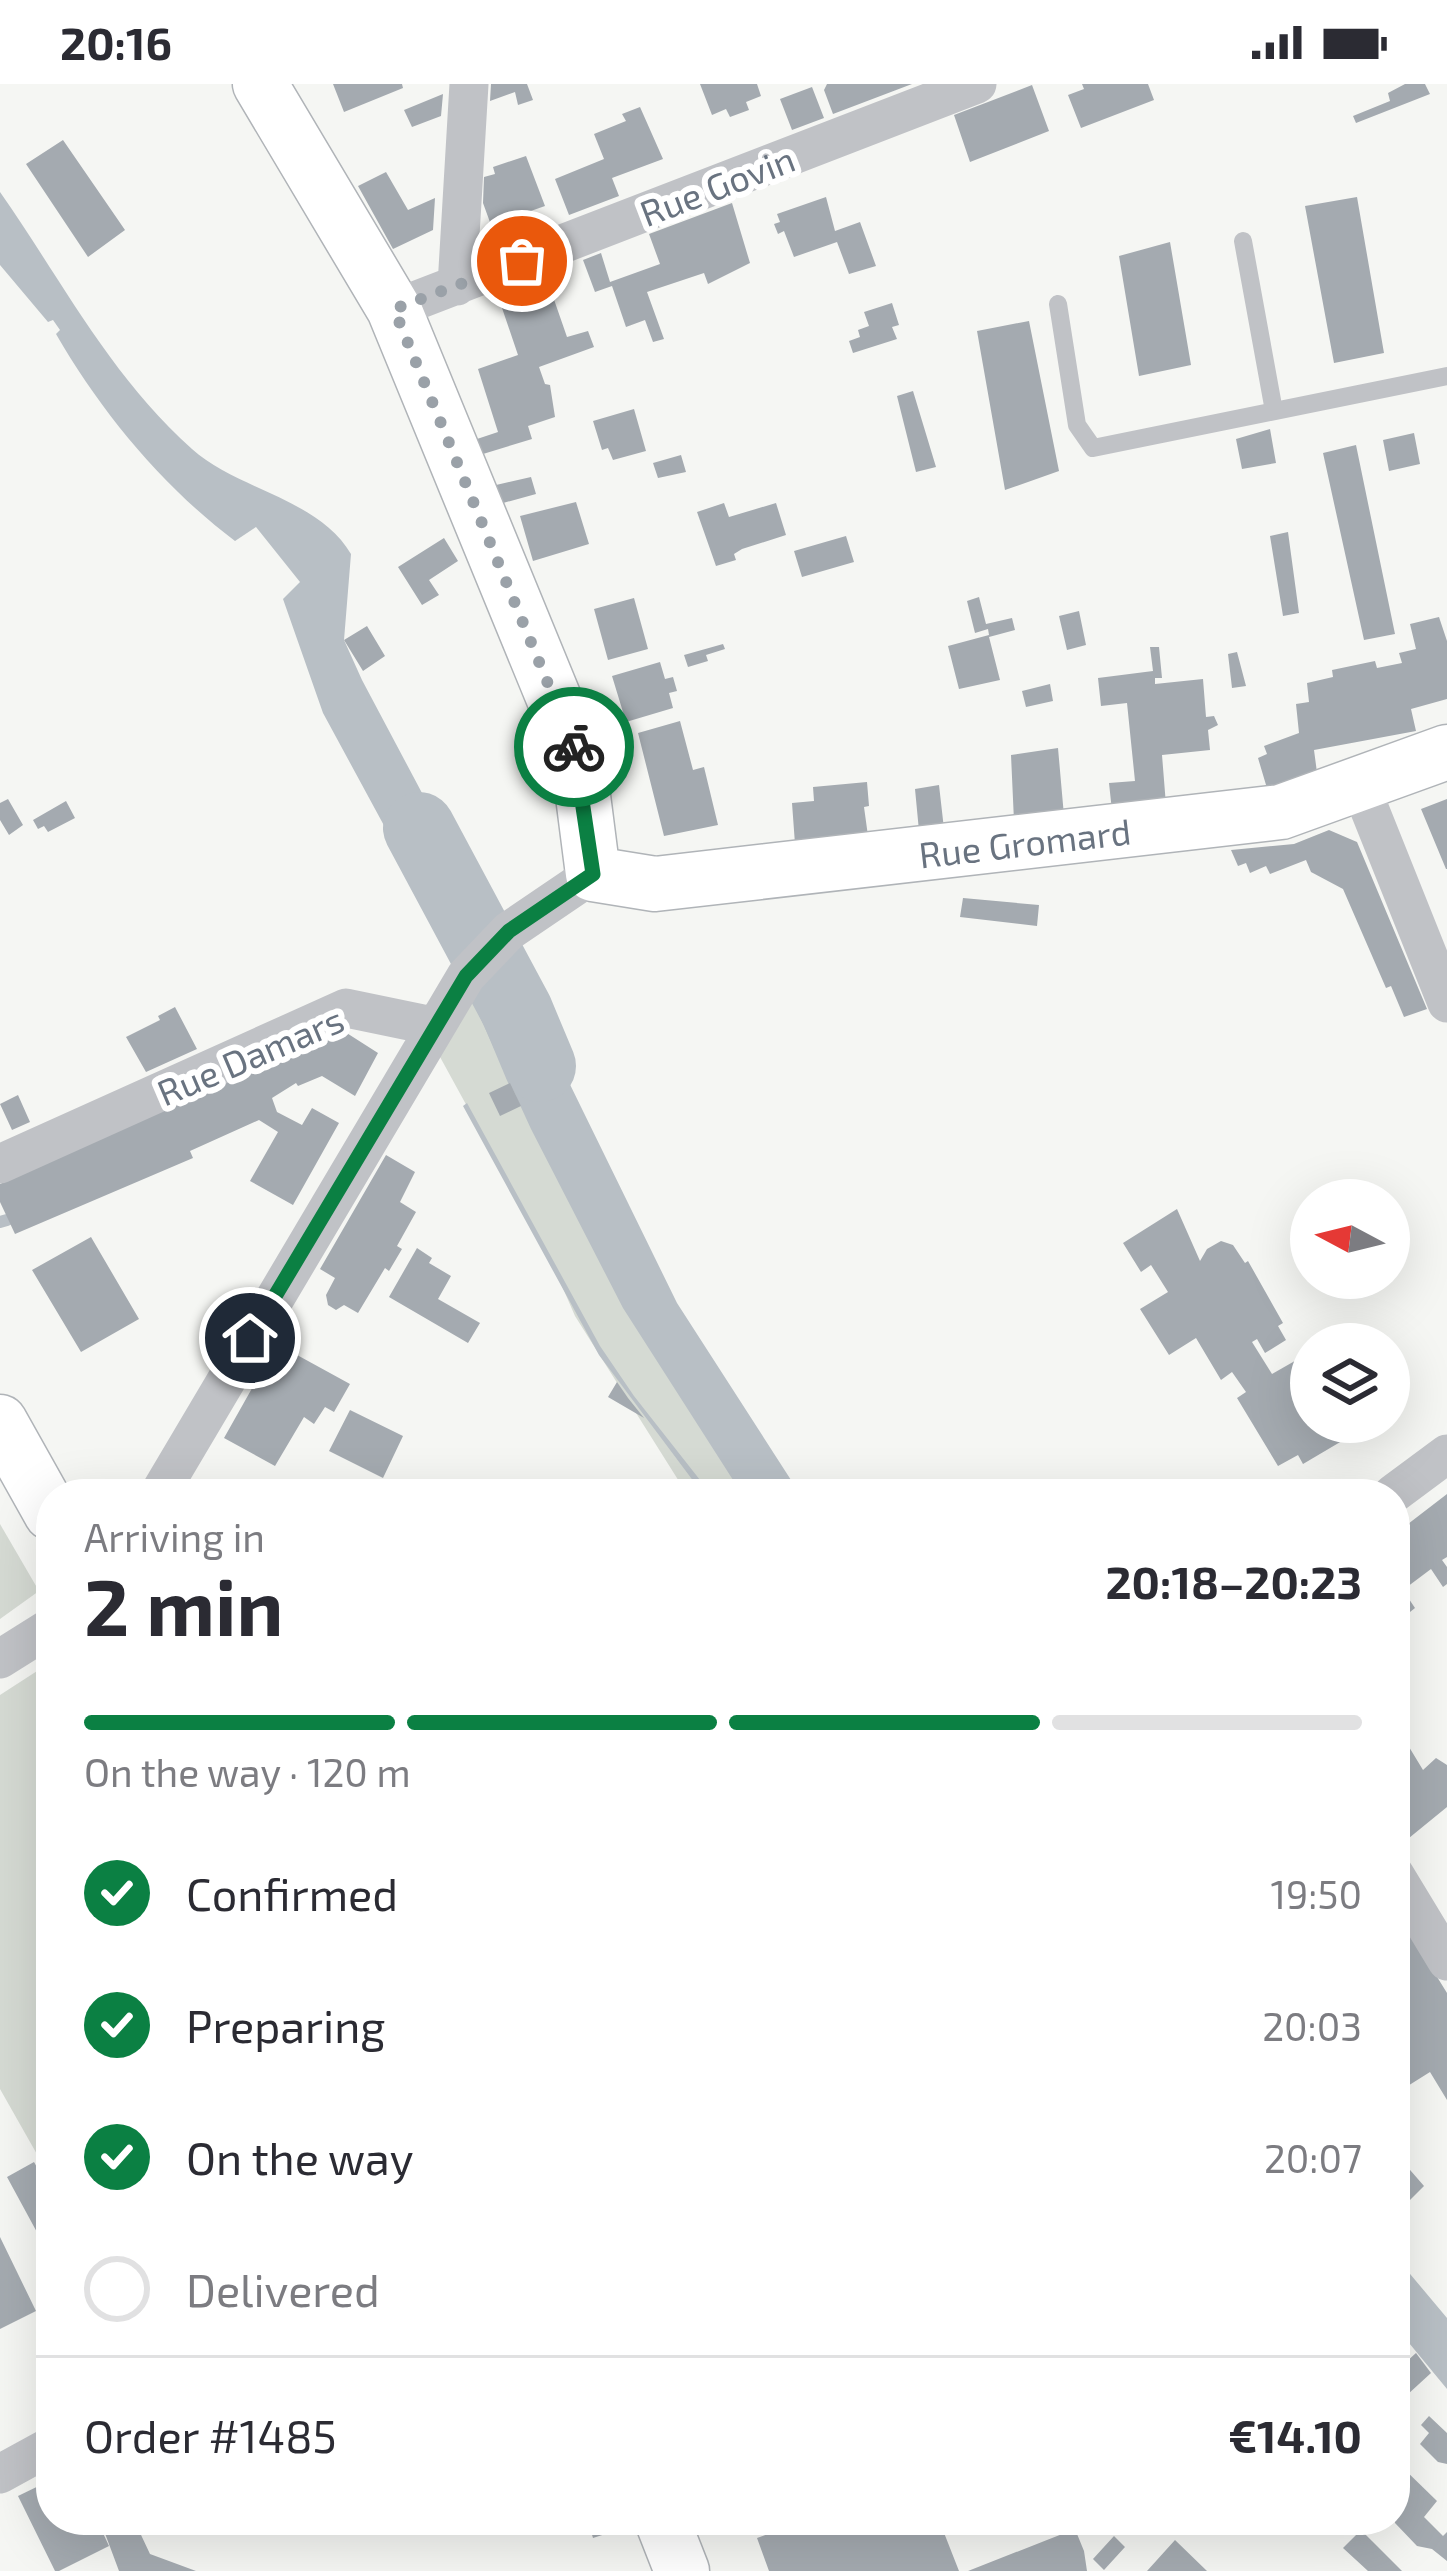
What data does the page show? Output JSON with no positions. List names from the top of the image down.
{
  "streets": {
    "street": ["Rue Govin", "Rue Gromard", "Rue Damars"]
  },
  "north": "left",
  "page": {
    "status": "20:16",
    "heading": ["2 min", "Arriving in", "20:18–20:23"],
    "panel": ["Order #1485", "€14.10"],
    "bar": "On the way · 120 m",
    "list": [
      ["Confirmed", "19:50"],
      ["Preparing", "20:03"],
      ["On the way", "20:07"],
      "Delivered"
    ]
  }
}
